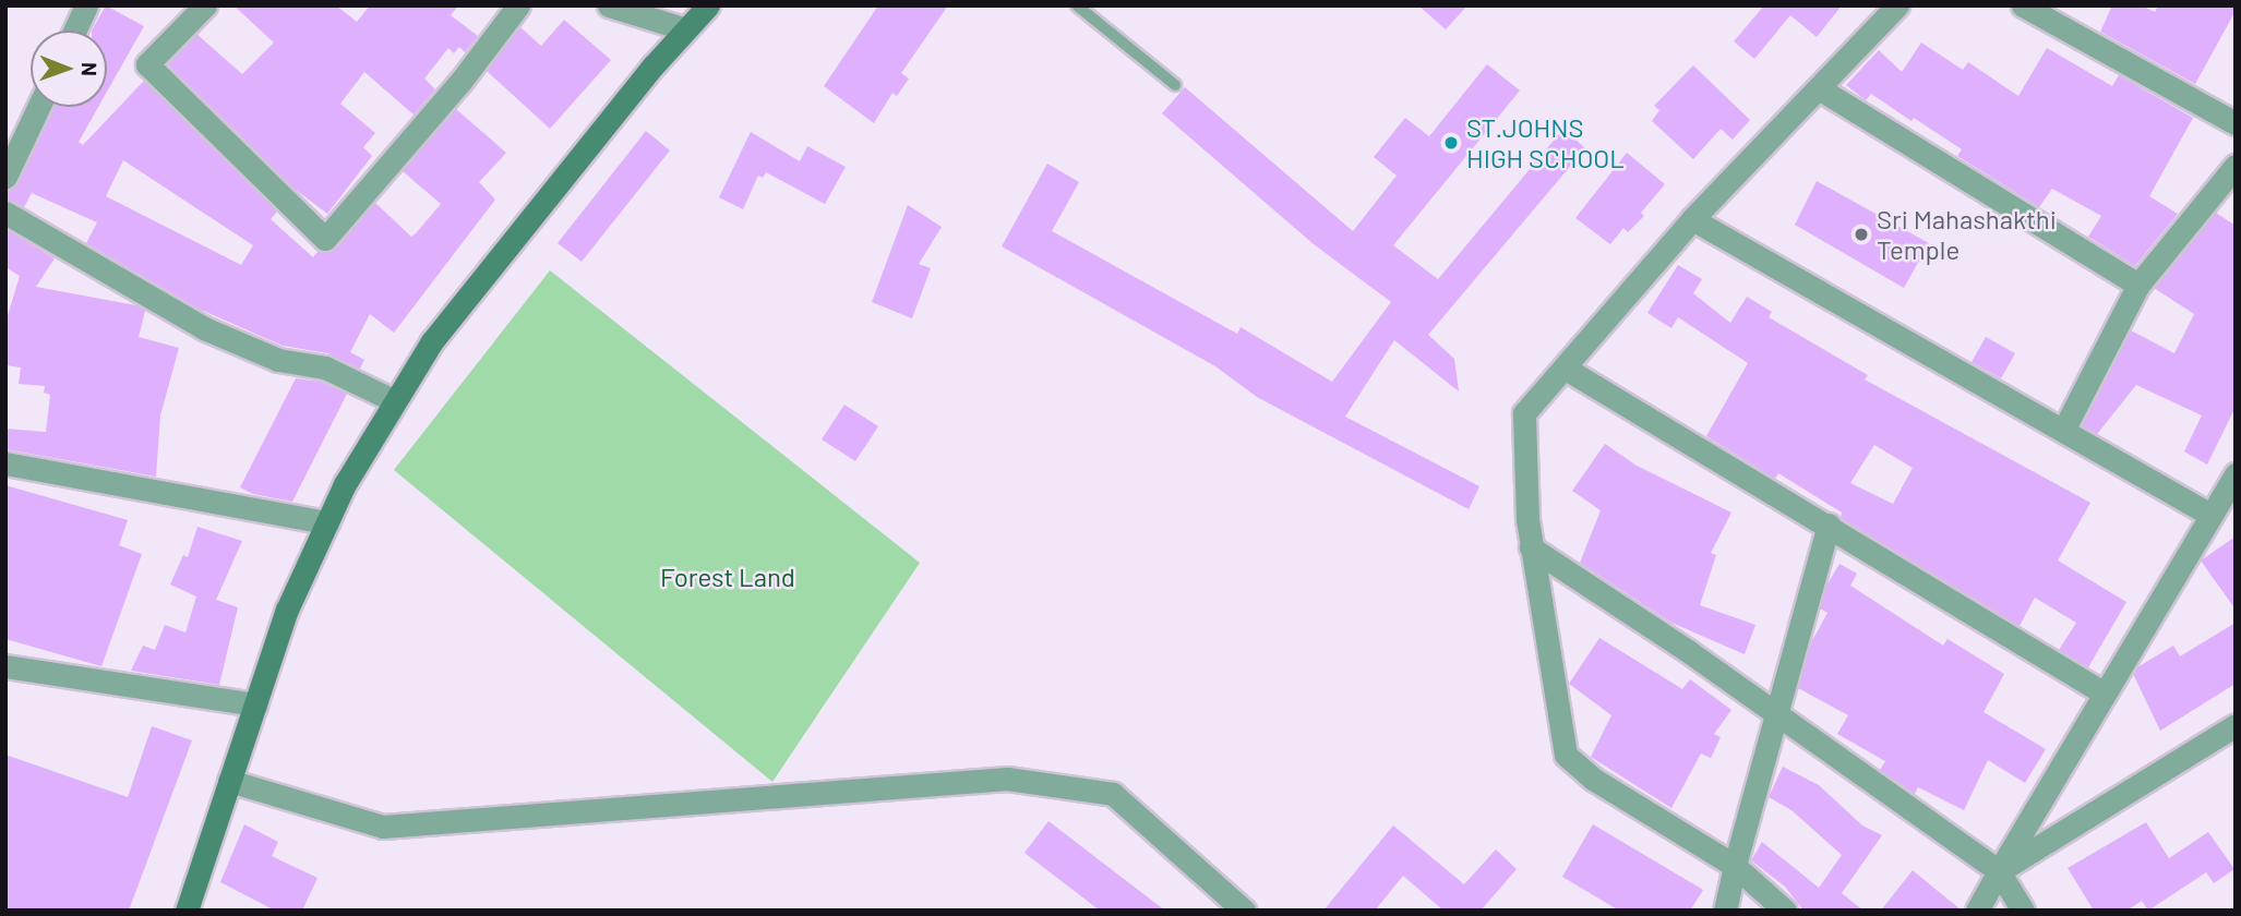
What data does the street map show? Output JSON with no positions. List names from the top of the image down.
{
  "parks": ["Forest Land"],
  "places": ["ST.JOHNS HIGH SCHOOL", "Sri Mahashakthi Temple"],
  "north": "right"
}
